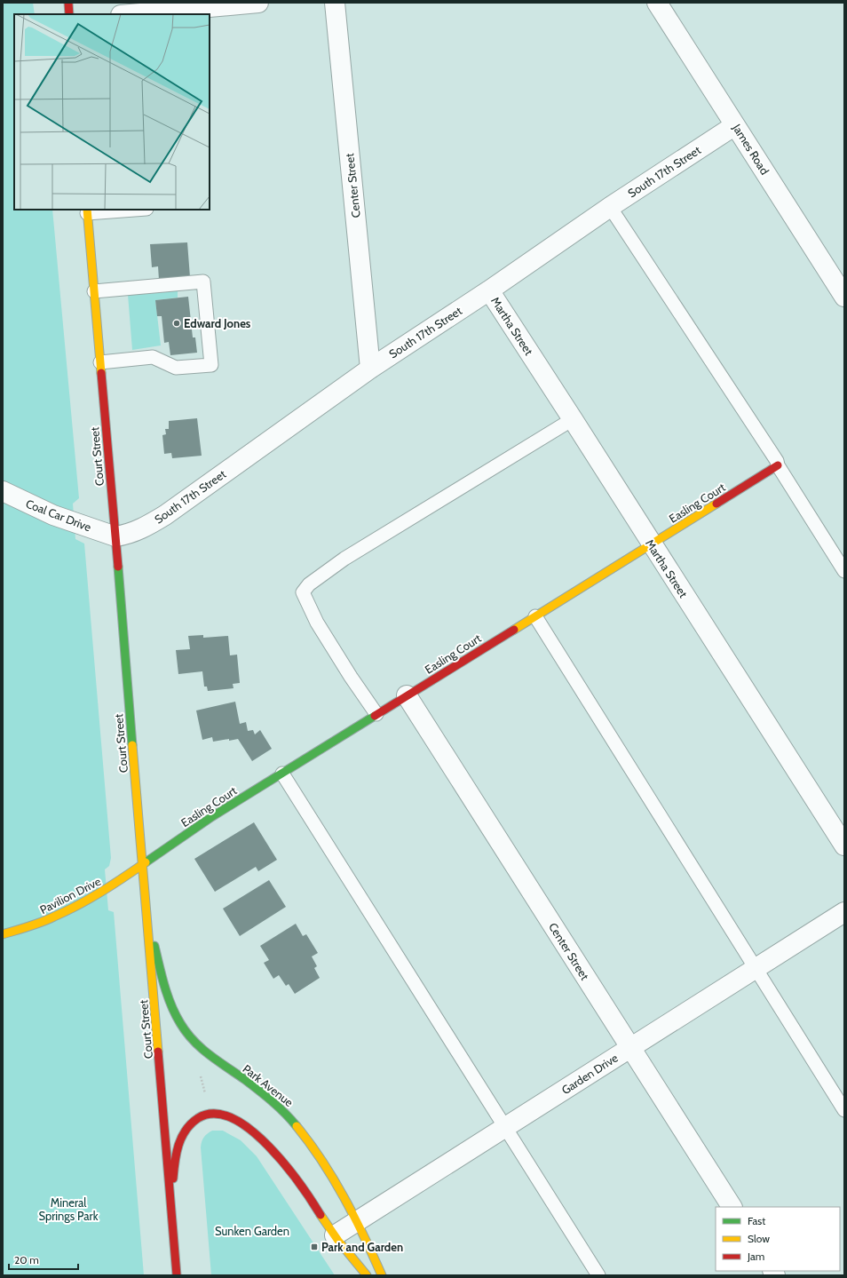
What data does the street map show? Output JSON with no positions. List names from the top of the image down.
{
  "streets": {
    "street": [
      "James Road",
      "South 17th Street",
      "Center Street",
      "Martha Street",
      "Court Street",
      "Easling Court",
      "Coal Car Drive",
      "Pavilion Drive",
      "Garden Drive",
      "Park Avenue"
    ]
  },
  "crossings": [
    ["James Road", "South 17th Street"],
    ["South 17th Street", "Center Street"],
    ["South 17th Street", "Martha Street"],
    ["South 17th Street", "Court Street"],
    ["South 17th Street", "Coal Car Drive"],
    ["Center Street", "Easling Court"],
    ["Center Street", "Garden Drive"],
    ["Martha Street", "Easling Court"],
    ["Court Street", "Easling Court"],
    ["Court Street", "Coal Car Drive"],
    ["Court Street", "Pavilion Drive"],
    ["Court Street", "Park Avenue"],
    ["Easling Court", "Pavilion Drive"],
    ["Garden Drive", "Park Avenue"]
  ],
  "parks": ["Mineral Springs Park", "Sunken Garden"],
  "places": {
    "other": ["Edward Jones"],
    "transit": ["Park and Garden"]
  },
  "legend": ["Fast", "Slow", "Jam"],
  "scale_bar": "20 m"
}
